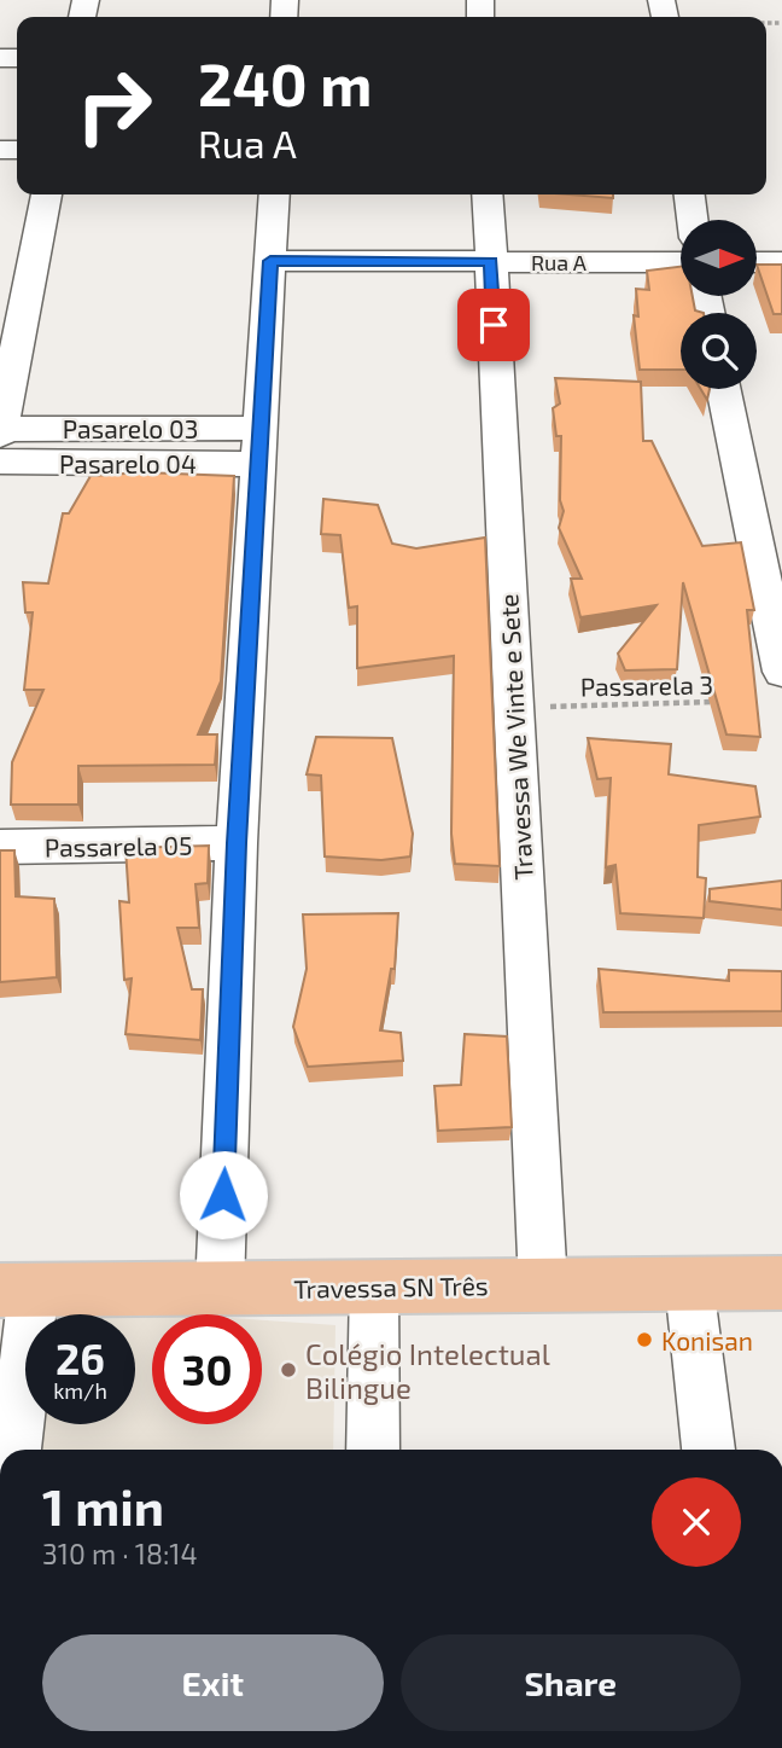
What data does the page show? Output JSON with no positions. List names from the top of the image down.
{
  "streets": {
    "main road": ["Travessa SN Três"],
    "street": [
      "Rua A",
      "Pasarelo 04",
      "Travessa We Vinte e Sete",
      "Passarela 05"
    ],
    "path": ["Passarela 3"]
  },
  "crossings": [
    ["Rua A", "Travessa We Vinte e Sete"],
    ["Passarela 3", "Travessa We Vinte e Sete"],
    ["Travessa We Vinte e Sete", "Travessa SN Três"]
  ],
  "places": ["Konisan", "Colégio Intelectual Bilingue"],
  "north": "right",
  "page": {
    "turn": ["240 m", "Rua A"],
    "speed": "26 km/h",
    "limit": "30",
    "heading": ["1 min", "310 m · 18:14"],
    "buttons": ["Exit", "Share"]
  }
}
